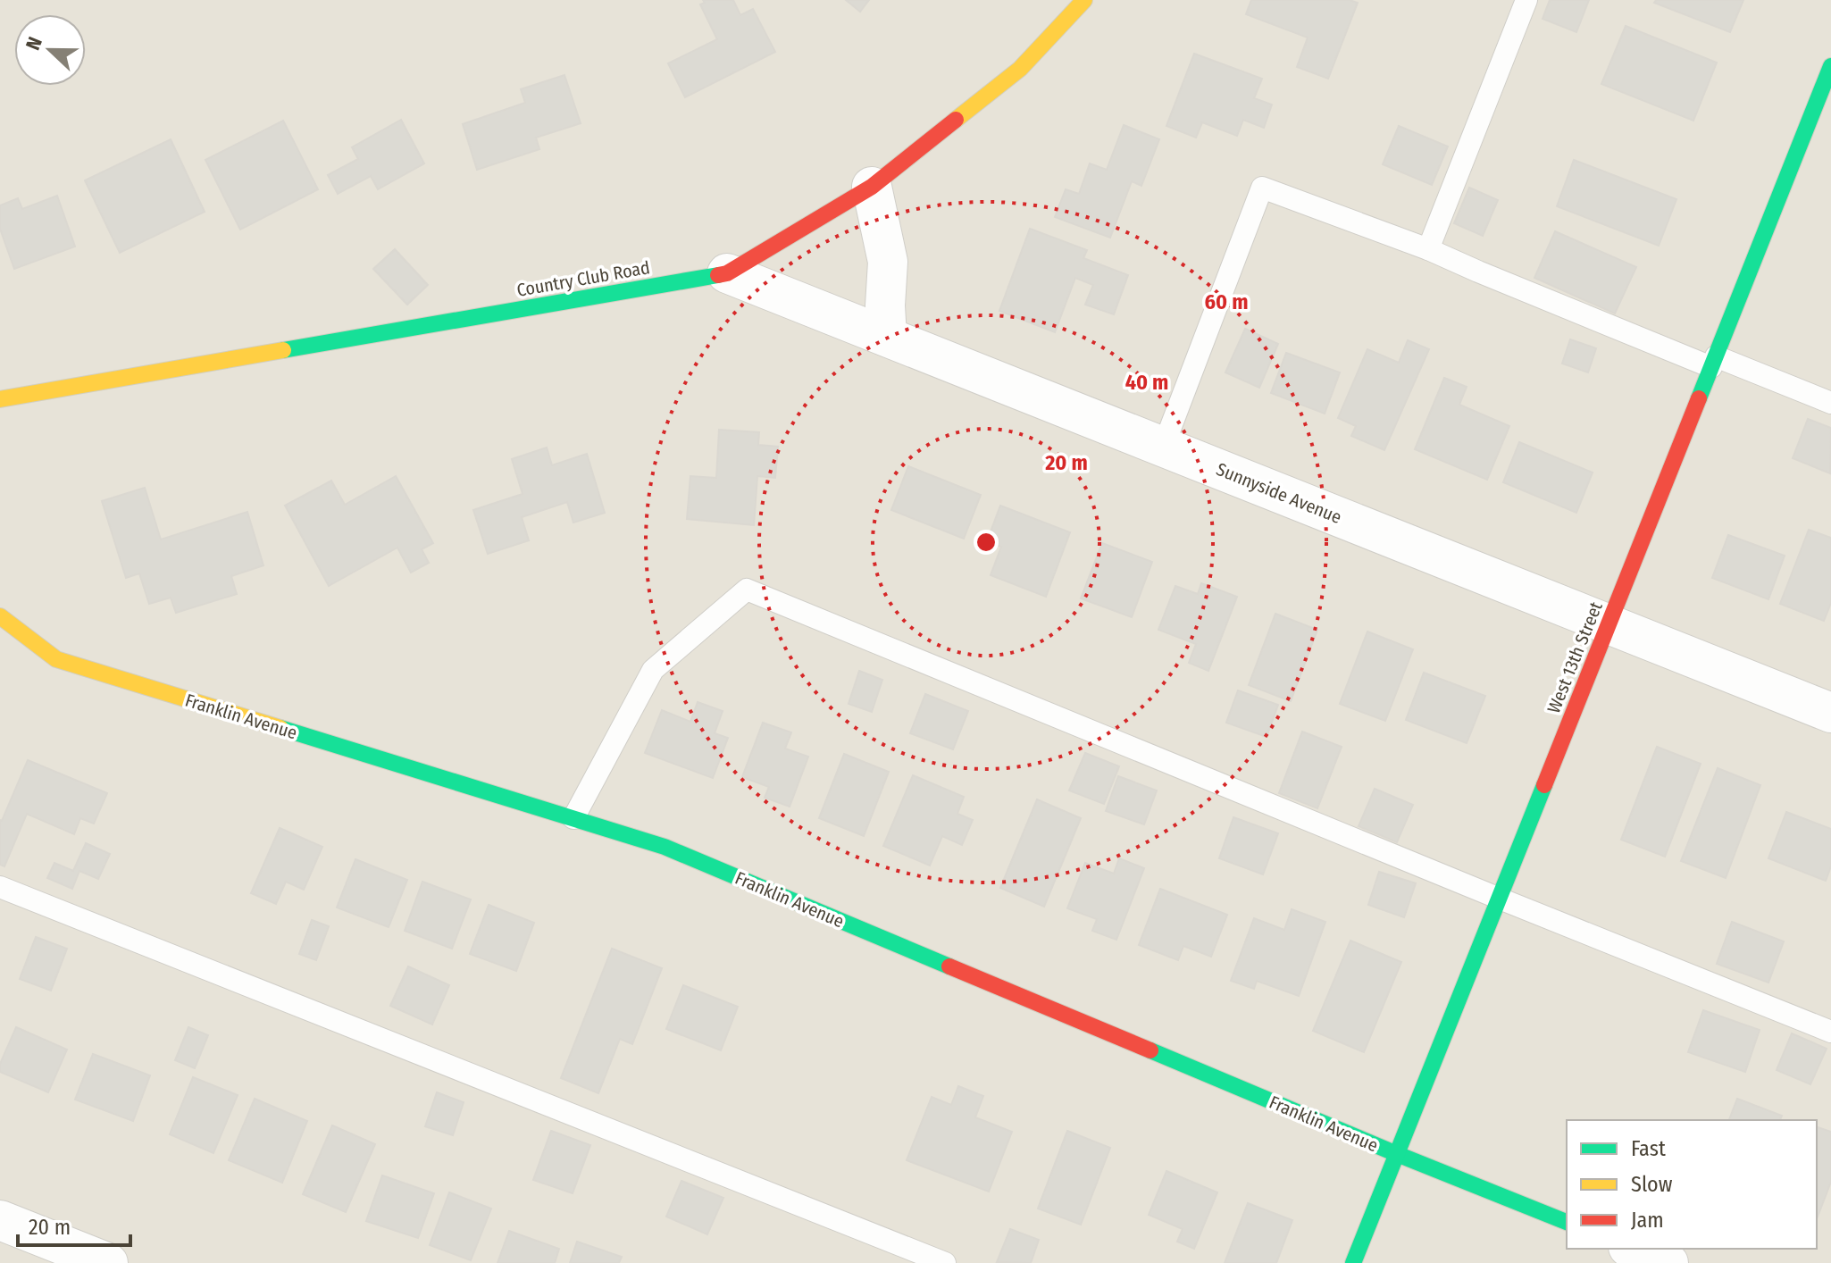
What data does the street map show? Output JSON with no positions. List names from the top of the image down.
{
  "streets": {
    "street": [
      "Country Club Road",
      "Sunnyside Avenue",
      "West 13th Street",
      "Franklin Avenue"
    ]
  },
  "crossings": [
    ["Country Club Road", "Sunnyside Avenue"],
    ["Sunnyside Avenue", "West 13th Street"],
    ["West 13th Street", "Franklin Avenue"]
  ],
  "legend": ["Fast", "Slow", "Jam"],
  "scale_bar": "20 m",
  "north": "left",
  "rings": ["60 m", "40 m", "20 m"]
}
